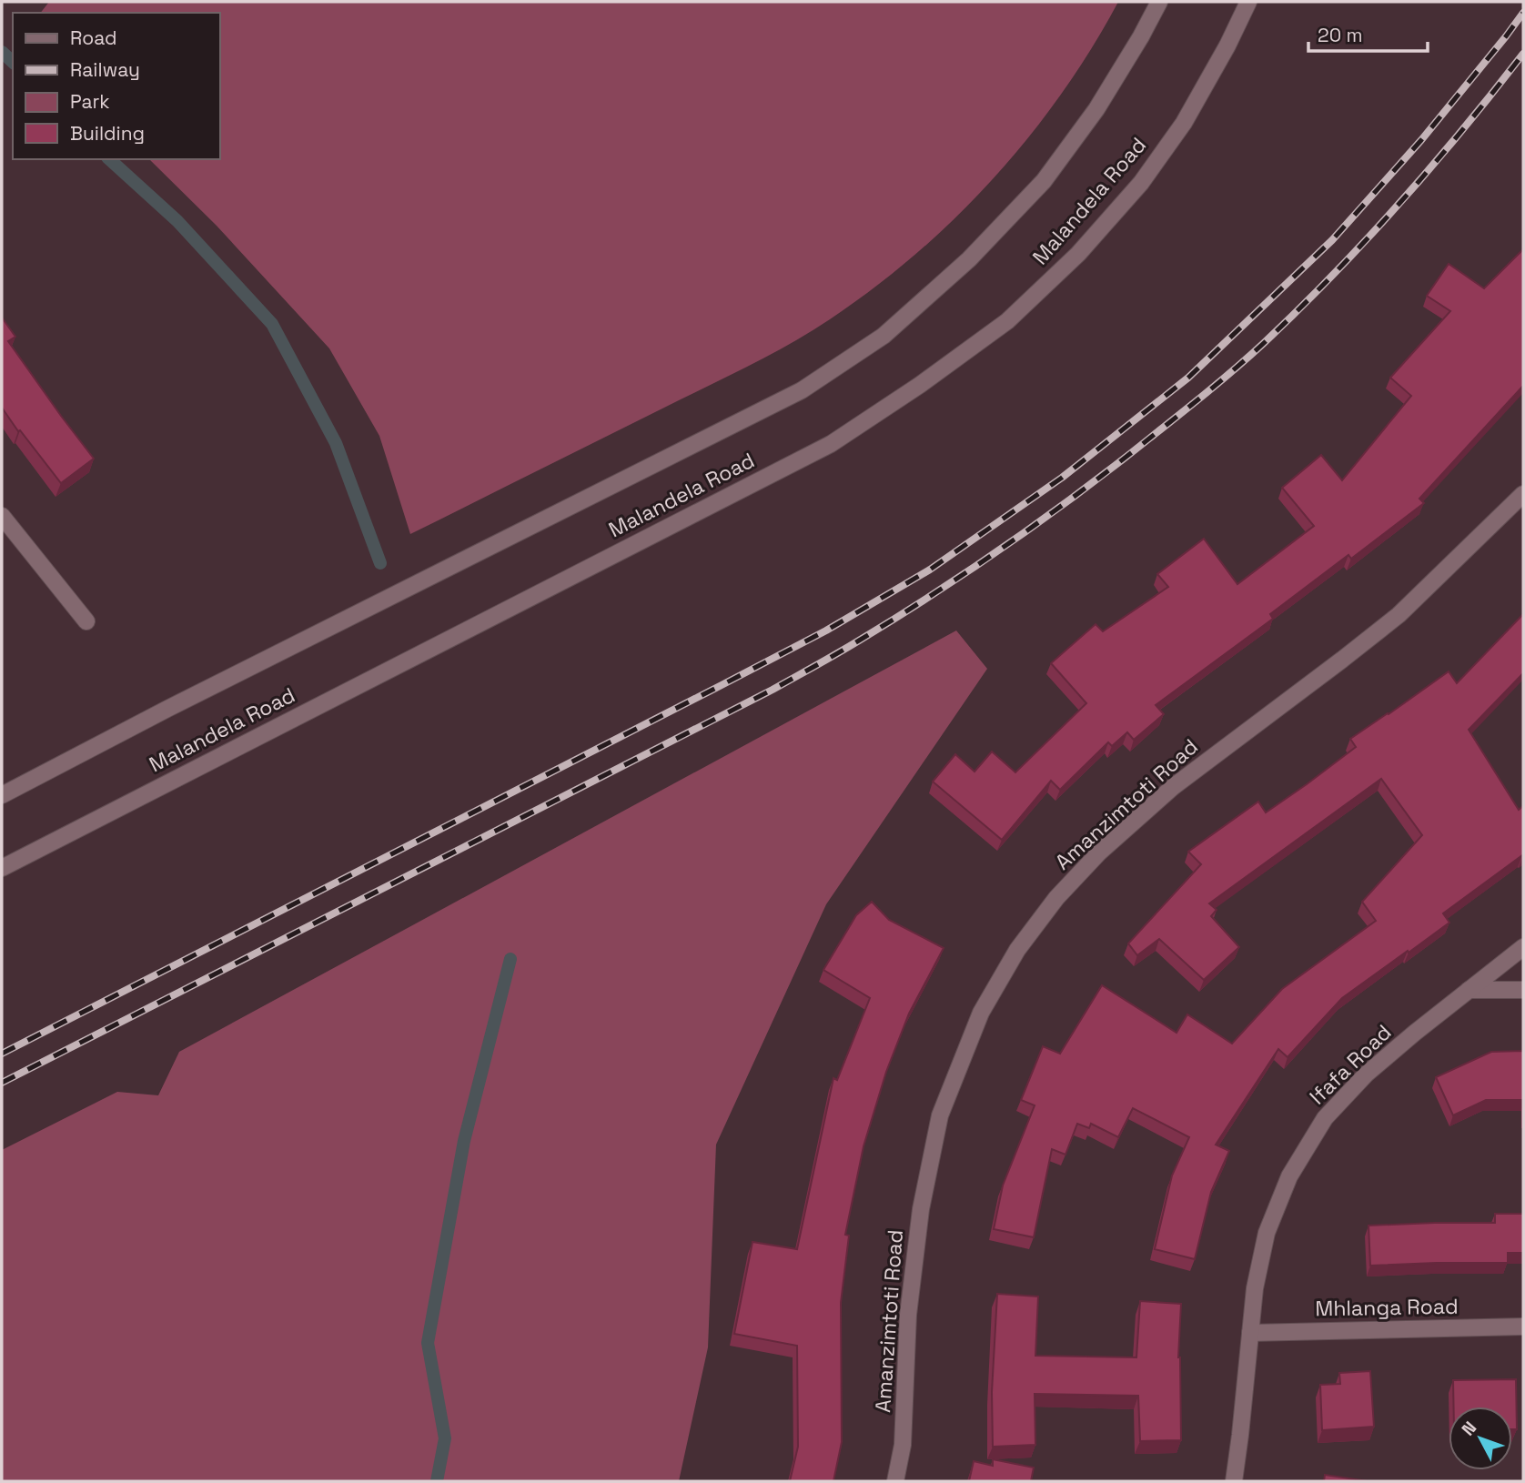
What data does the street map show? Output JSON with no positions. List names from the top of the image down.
{
  "streets": {
    "main road": [
      "Malandela Road",
      "Amanzimtoti Road",
      "Ifafa Road",
      "Mhlanga Road"
    ]
  },
  "crossings": [
    ["Ifafa Road", "Mhlanga Road"]
  ],
  "legend": [
    "Road",
    "Railway",
    "Park",
    "Building"
  ],
  "scale_bar": "20 m",
  "north": "top left"
}
